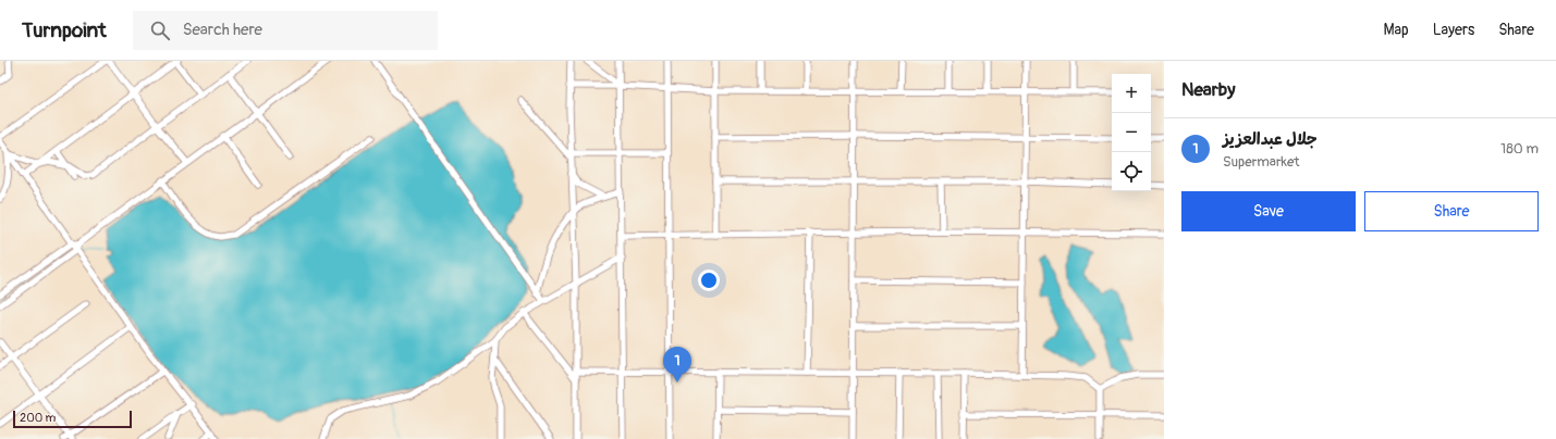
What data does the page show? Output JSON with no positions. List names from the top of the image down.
{
  "scale_bar": "200 m",
  "page": {
    "header": "Turnpoint",
    "search": "Search here",
    "nav": ["Map", "Layers", "Share"],
    "heading": "Nearby",
    "map_buttons": ["+", "−"],
    "list": [
      {
        "mark": "1",
        "name": "جلال عبدالعزيز",
        "note": "Supermarket",
        "value": "180 m"
      }
    ],
    "buttons": ["Save", "Share"],
    "pins": "1",
    "scale": "200 m"
  }
}
